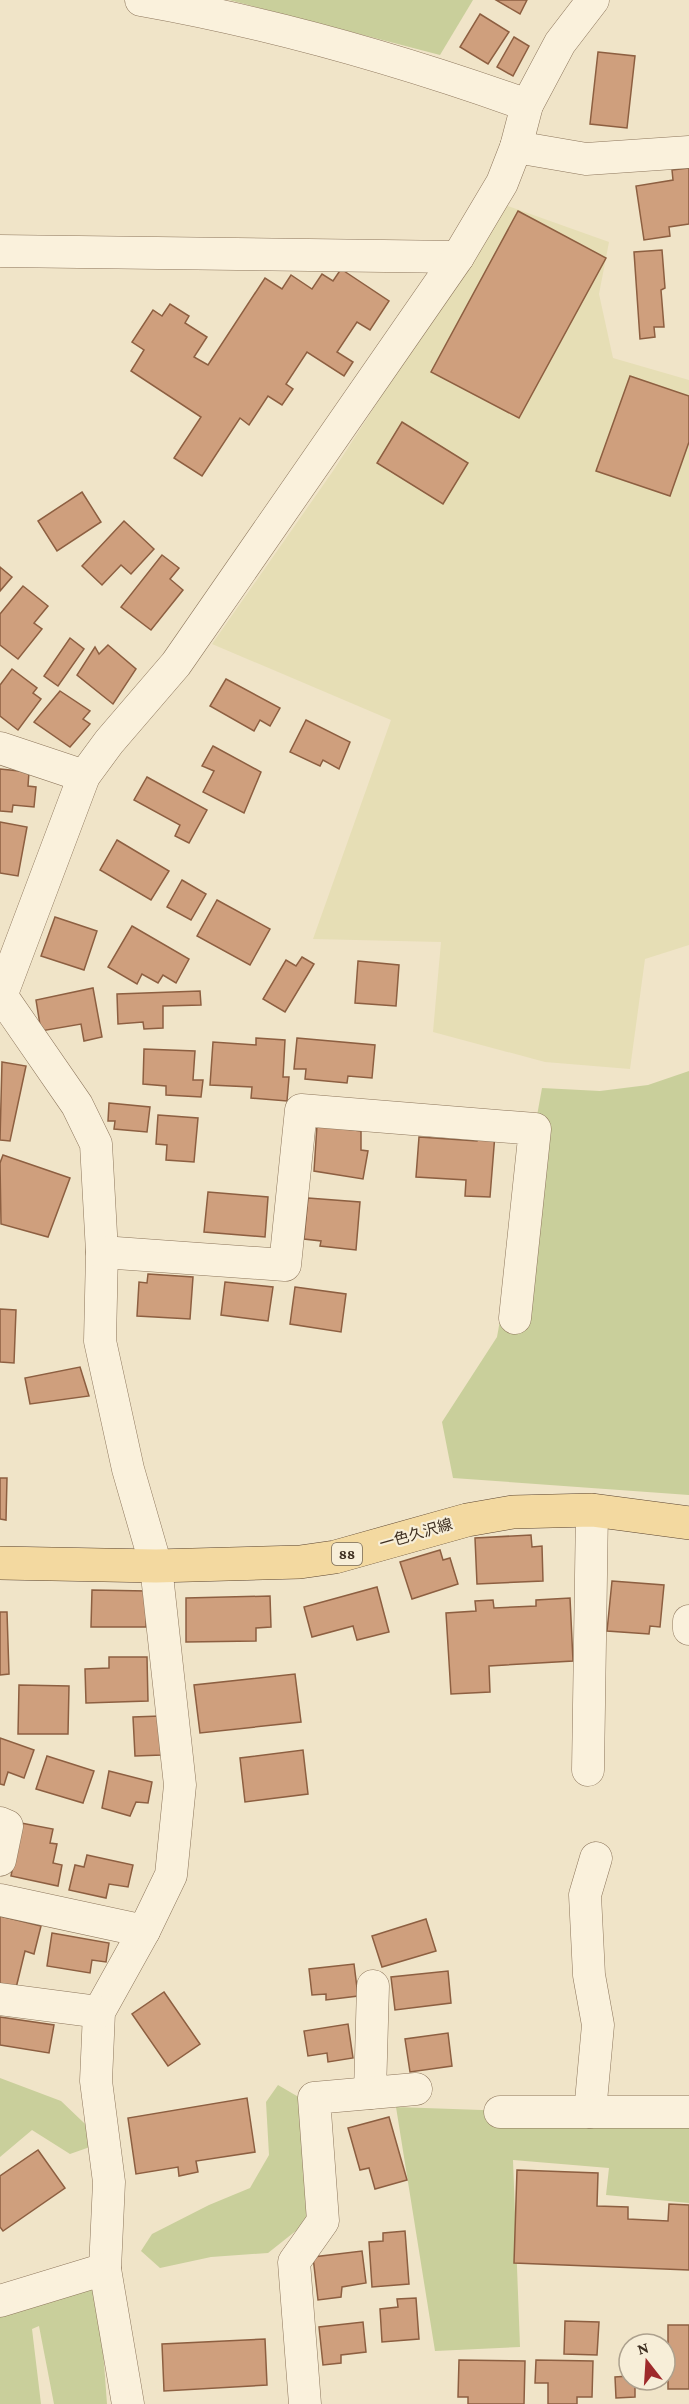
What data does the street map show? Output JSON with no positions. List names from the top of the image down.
{
  "streets": {
    "main road": ["一色久沢線", "88"]
  },
  "north": "top"
}
